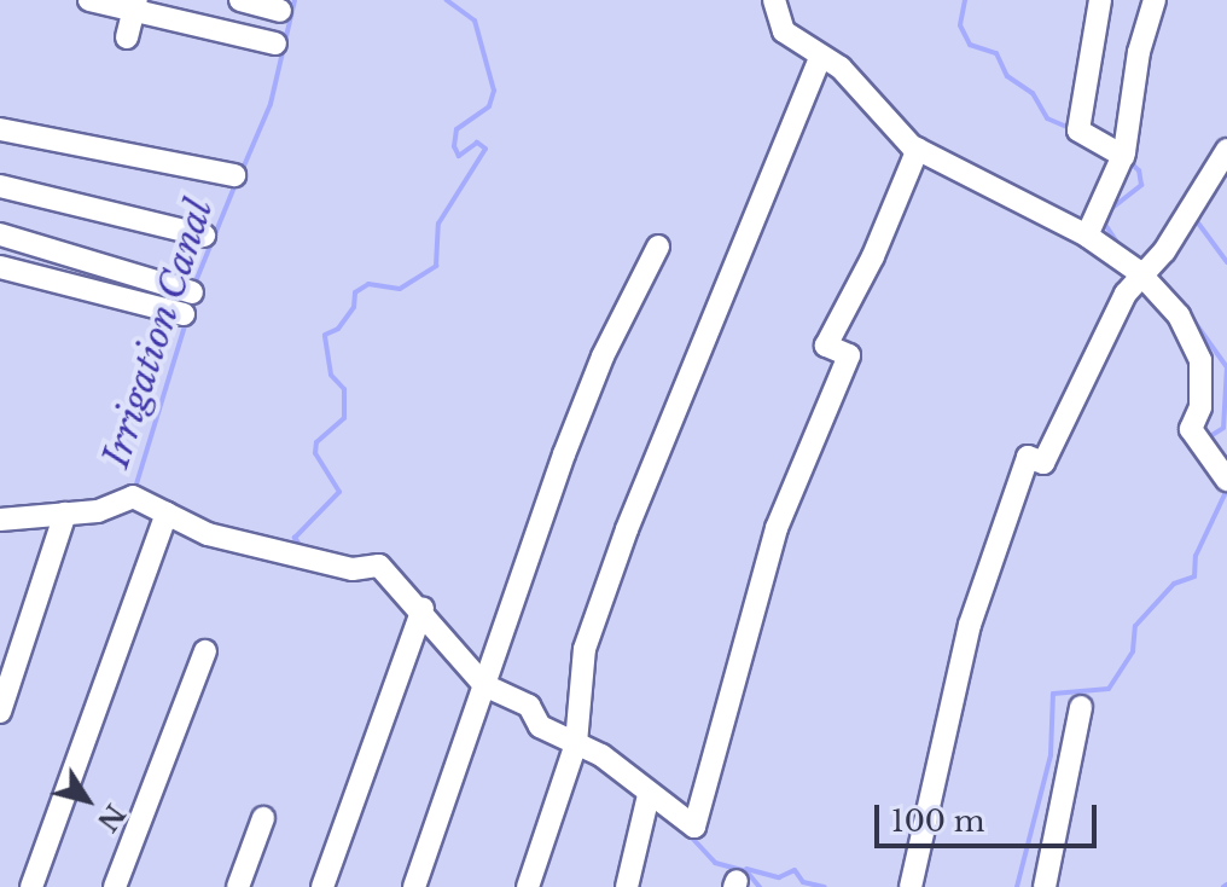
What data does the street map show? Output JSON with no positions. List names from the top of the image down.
{
  "water": ["Irrigation Canal"],
  "scale_bar": "100 m",
  "north": "bottom right"
}
